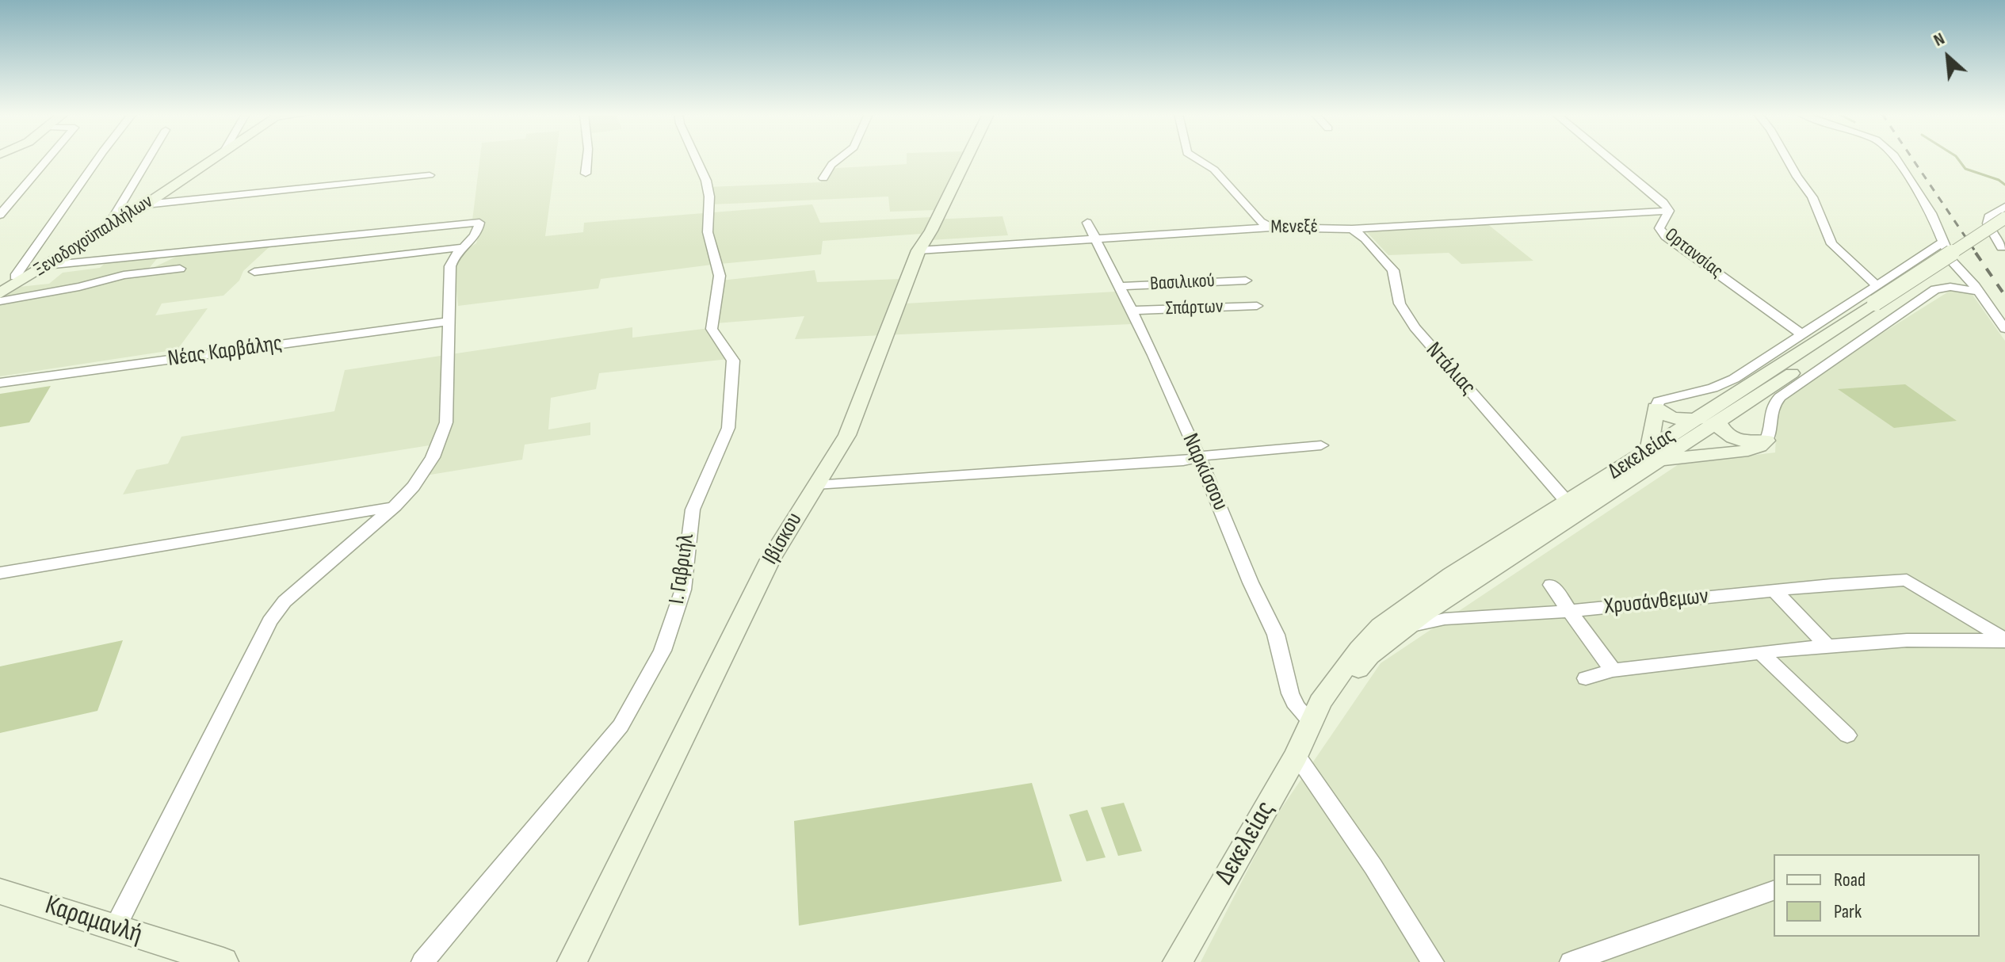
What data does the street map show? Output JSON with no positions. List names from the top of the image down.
{
  "streets": {
    "main road": [
      "Ξενοδοχοϋπαλλήλων",
      "Δεκελείας",
      "Ιβίσκου",
      "Καραμανλή"
    ],
    "street": [
      "Μενεξέ",
      "Ορτανσίας",
      "Βασιλικού",
      "Σπάρτων",
      "Νέας Καρβάλης",
      "Ντάλιας",
      "Ναρκίσσου",
      "Ι. Γαβριήλ",
      "Χρυσάνθεμων"
    ]
  },
  "crossings": [
    ["Μενεξέ", "Ορτανσίας"],
    ["Μενεξέ", "Ντάλιας"],
    ["Μενεξέ", "Ναρκίσσου"],
    ["Μενεξέ", "Ιβίσκου"],
    ["Βασιλικού", "Ναρκίσσου"],
    ["Σπάρτων", "Ναρκίσσου"],
    ["Ντάλιας", "Δεκελείας"],
    ["Δεκελείας", "Ναρκίσσου"],
    ["Δεκελείας", "Χρυσάνθεμων"]
  ],
  "legend": ["Road", "Park"],
  "north": "top left"
}
